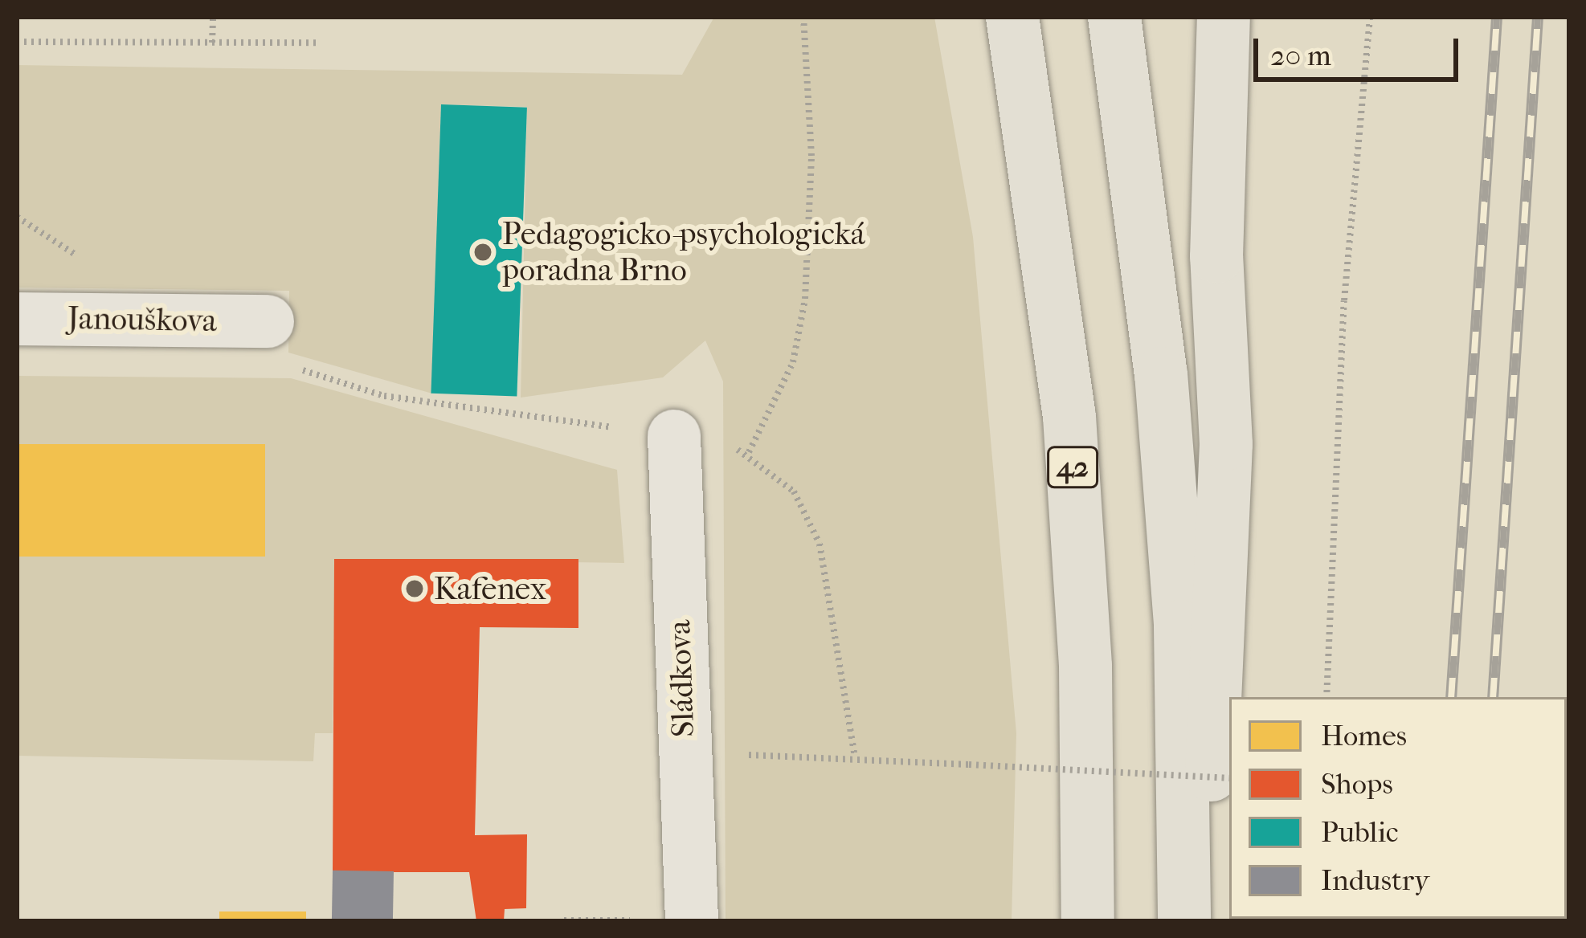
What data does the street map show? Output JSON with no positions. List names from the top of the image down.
{
  "streets": {
    "highway": ["42"],
    "street": ["Janouškova", "Sládkova"]
  },
  "places": ["Pedagogicko-psychologická poradna Brno", "Kafenex"],
  "legend": [
    "Homes",
    "Shops",
    "Public",
    "Industry"
  ],
  "scale_bar": "20 m"
}
